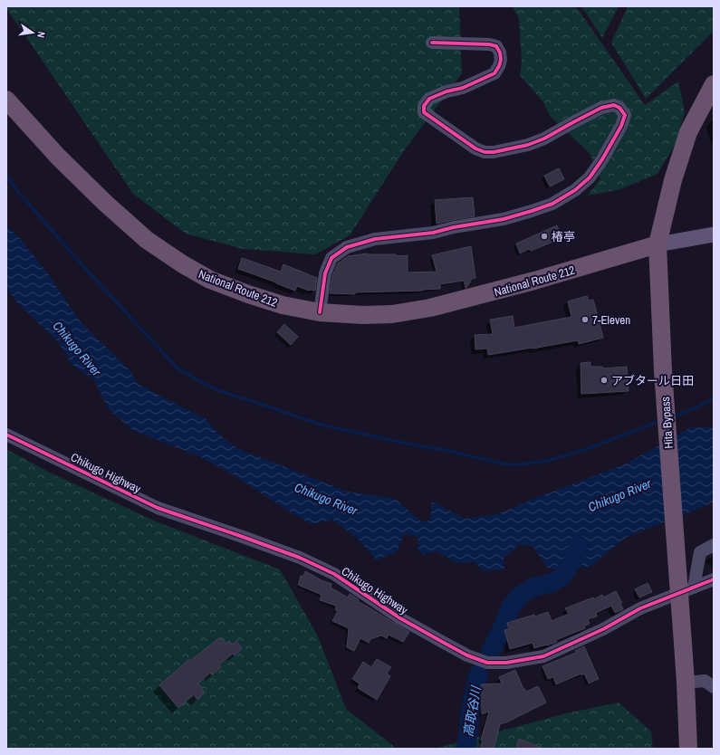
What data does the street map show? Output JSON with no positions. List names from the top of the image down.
{
  "streets": {
    "highway": ["National Route 212", "Hita Bypass"],
    "street": ["Chikugo Highway"]
  },
  "crossings": [
    ["National Route 212", "Hita Bypass"]
  ],
  "water": ["Chikugo River", "高取谷川"],
  "places": ["椿亭", "7-Eleven", "アブタール日田"],
  "north": "right"
}
